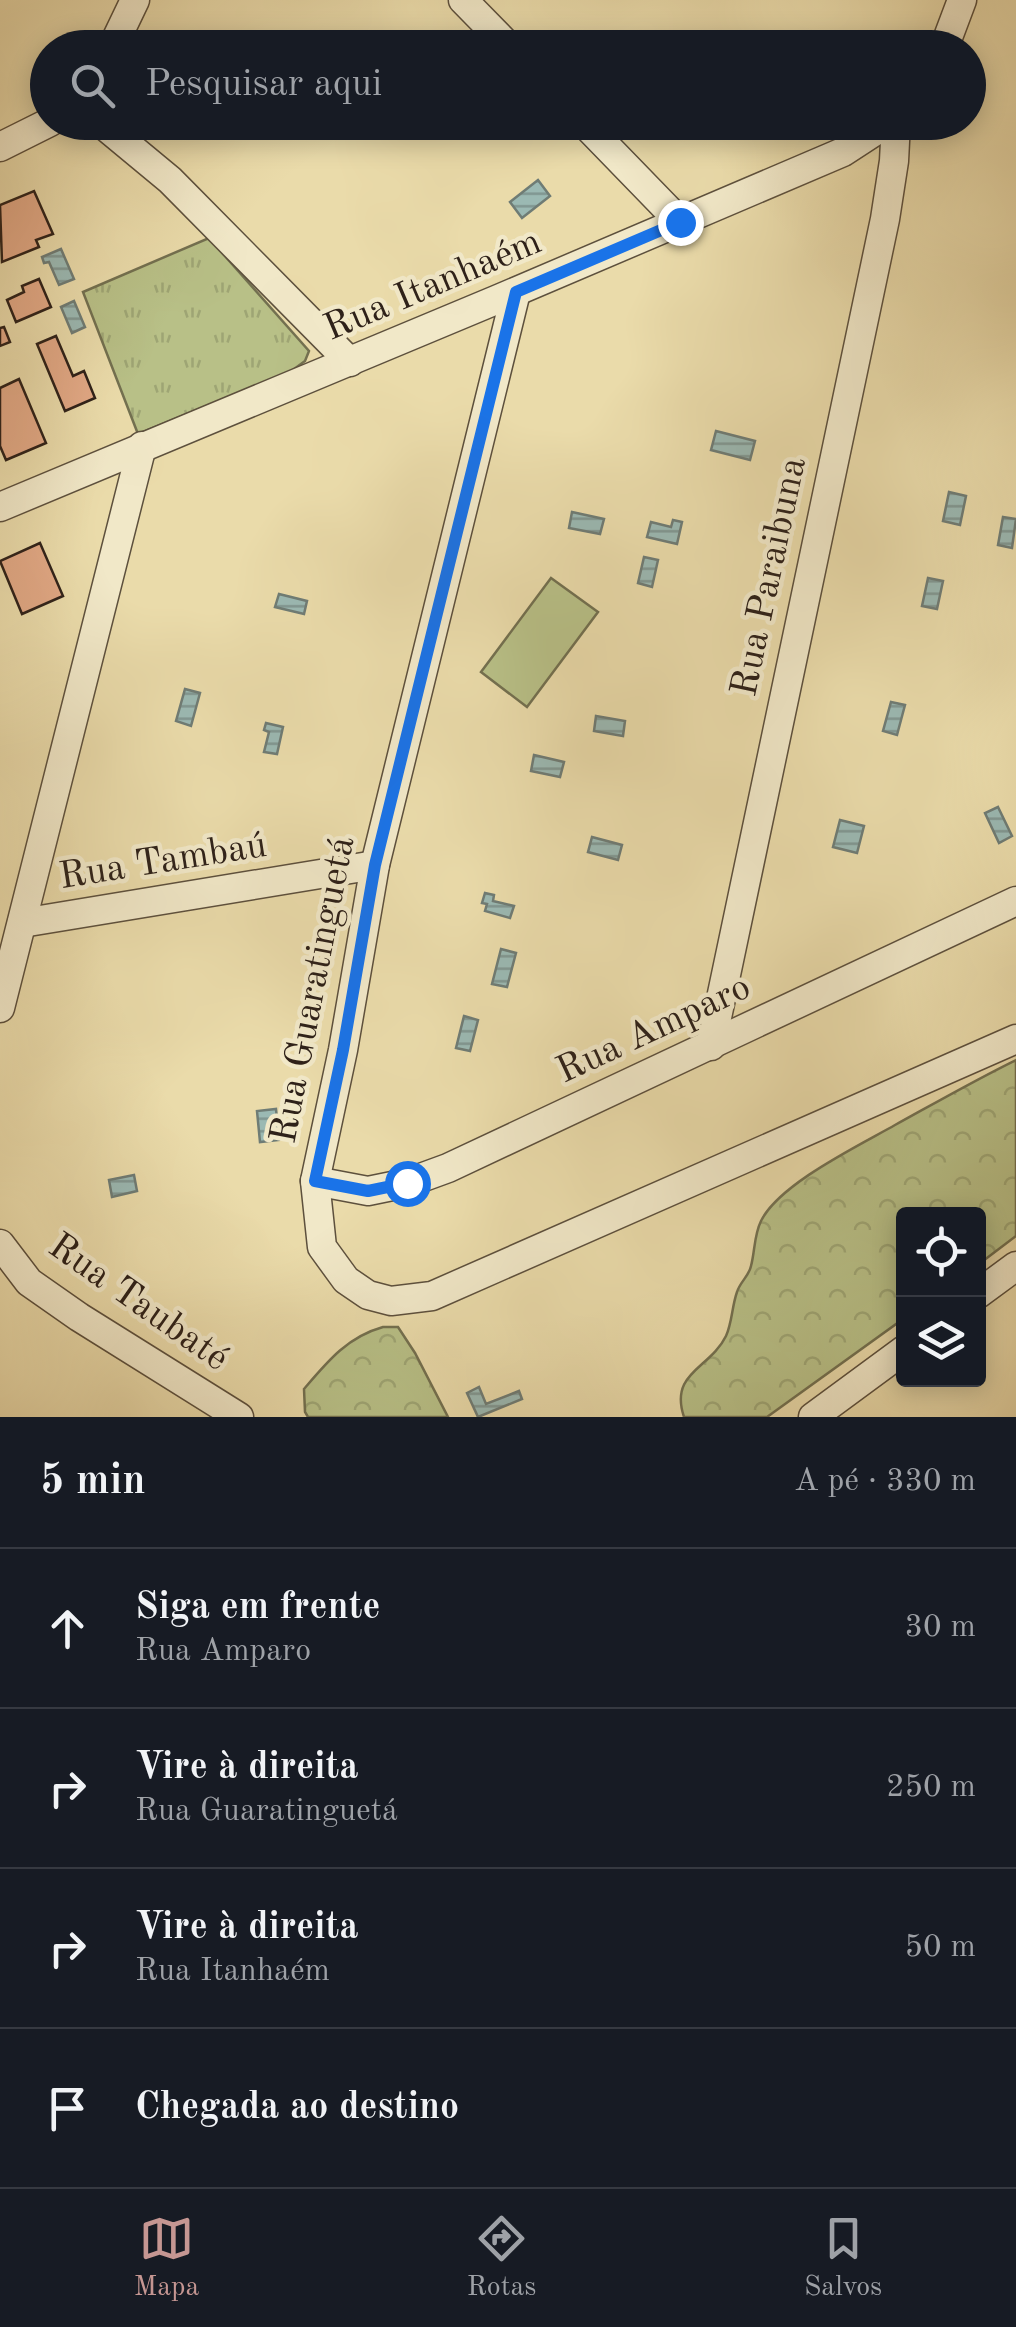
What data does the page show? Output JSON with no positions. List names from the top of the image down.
{
  "streets": {
    "street": [
      "Rua Itanhaém",
      "Rua Paraibuna",
      "Rua Tambaú",
      "Rua Guaratinguetá",
      "Rua Amparo",
      "Rua Taubaté"
    ]
  },
  "crossings": [
    ["Rua Itanhaém", "Rua Guaratinguetá"],
    ["Rua Paraibuna", "Rua Amparo"],
    ["Rua Tambaú", "Rua Guaratinguetá"],
    ["Rua Guaratinguetá", "Rua Amparo"]
  ],
  "page": {
    "search": "Pesquisar aqui",
    "heading": ["5 min", "A pé · 330 m"],
    "list": [
      ["Siga em frente", "Rua Amparo", "30 m"],
      ["Vire à direita", "Rua Guaratinguetá", "250 m"],
      ["Vire à direita", "Rua Itanhaém", "50 m"],
      "Chegada ao destino"
    ],
    "nav": ["Mapa", "Rotas", "Salvos"]
  }
}
